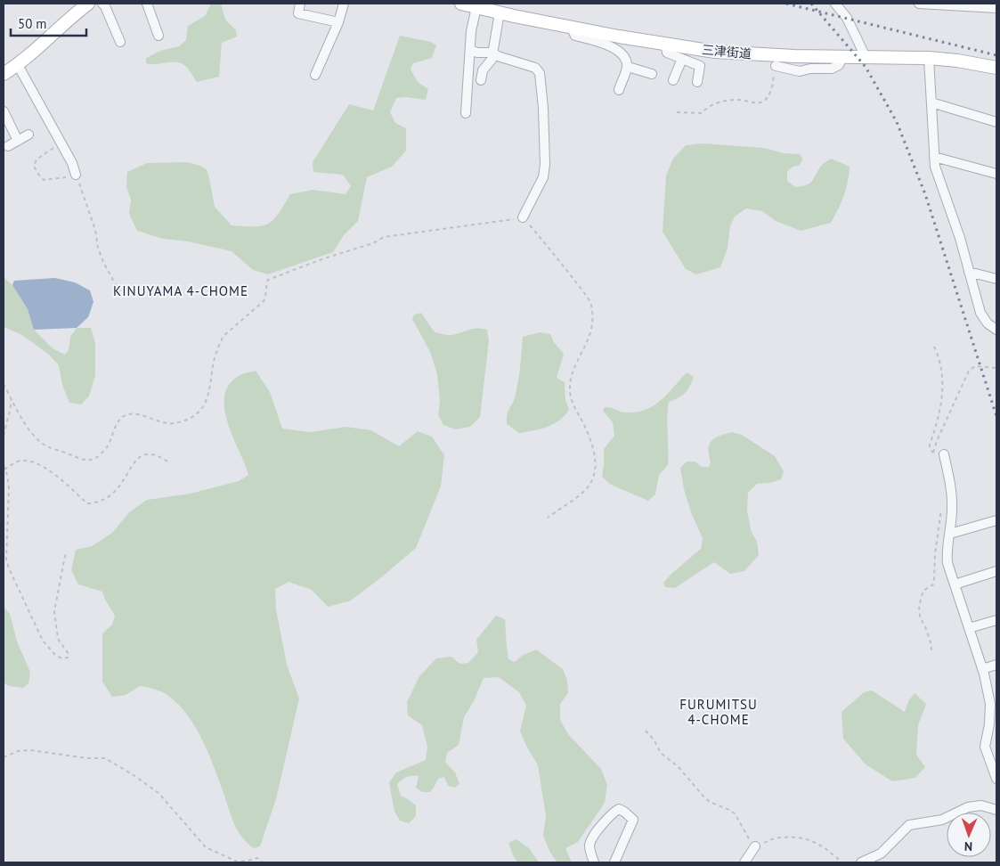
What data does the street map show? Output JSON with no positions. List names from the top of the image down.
{
  "streets": {
    "street": ["三津街道"]
  },
  "districts": ["KINUYAMA 4-CHOME", "FURUMITSU 4-CHOME"],
  "scale_bar": "50 m",
  "north": "bottom"
}
